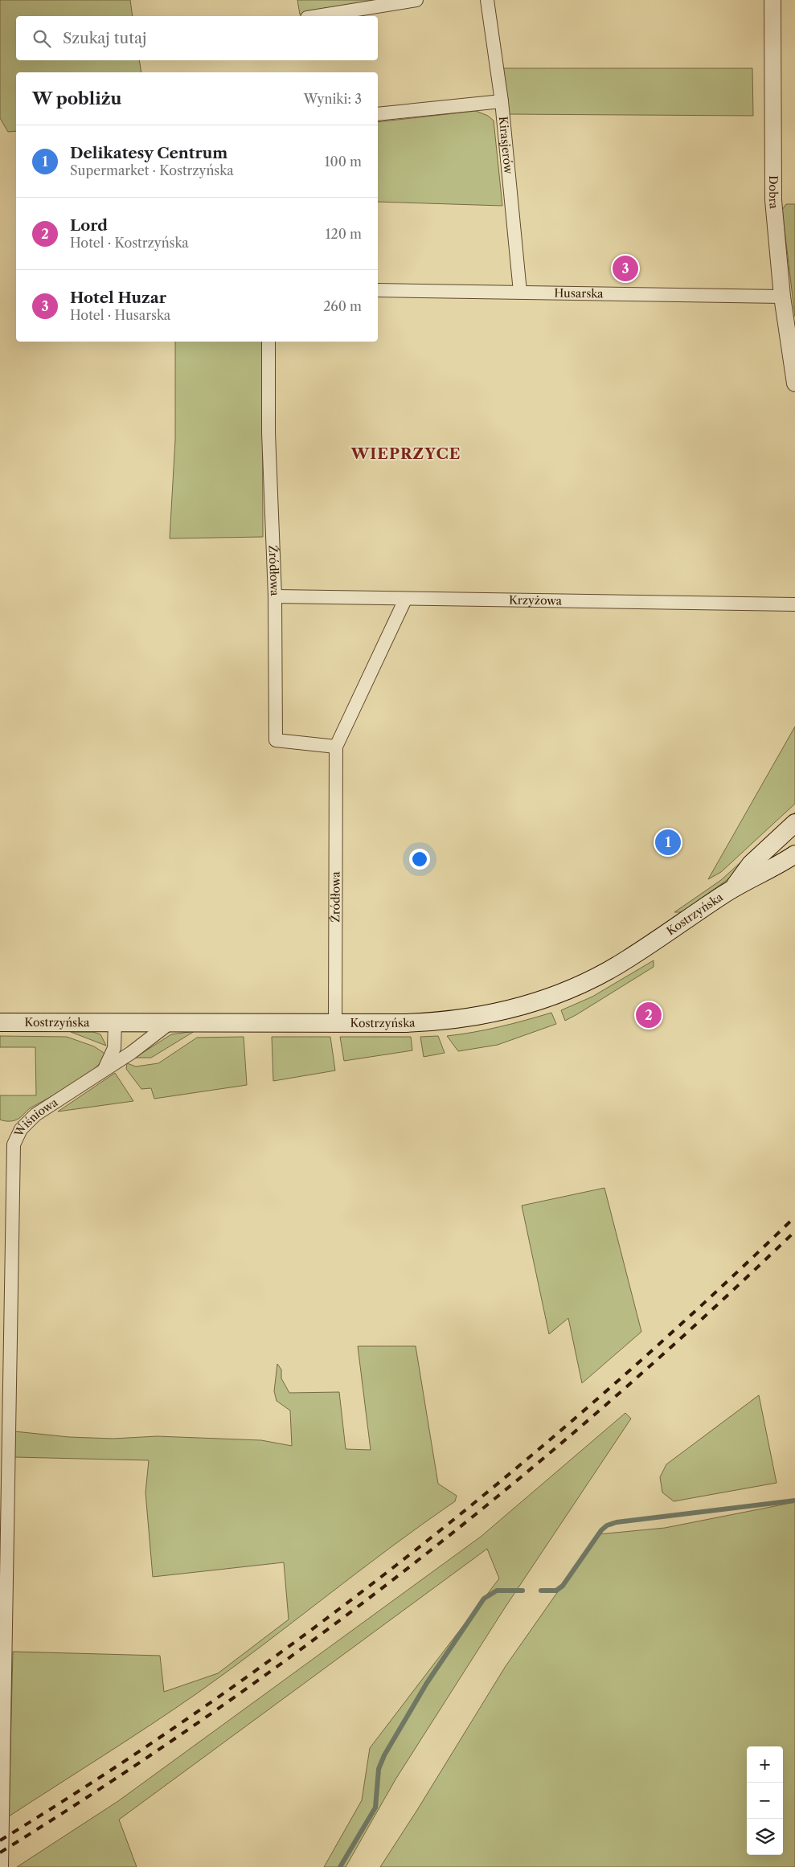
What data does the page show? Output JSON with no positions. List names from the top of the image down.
{
  "streets": {
    "main road": ["Kostrzyńska"],
    "street": [
      "Kirasjerów",
      "Dobra",
      "Husarska",
      "Źródłowa",
      "Krzyżowa",
      "Wiśniowa"
    ]
  },
  "crossings": [
    ["Kirasjerów", "Husarska"],
    ["Dobra", "Husarska"],
    ["Źródłowa", "Krzyżowa"],
    ["Źródłowa", "Kostrzyńska"],
    ["Kostrzyńska", "Wiśniowa"]
  ],
  "districts": ["WIEPRZYCE"],
  "page": {
    "search": "Szukaj tutaj",
    "heading": ["W pobliżu", "Wyniki: 3"],
    "list": [
      {
        "mark": "1",
        "name": "Delikatesy Centrum",
        "note": "Supermarket · Kostrzyńska",
        "value": "100 m"
      },
      {
        "mark": "2",
        "name": "Lord",
        "note": "Hotel · Kostrzyńska",
        "value": "120 m"
      },
      {
        "mark": "3",
        "name": "Hotel Huzar",
        "note": "Hotel · Husarska",
        "value": "260 m"
      }
    ],
    "pins": ["3", "1", "2"],
    "map_buttons": ["+", "−"]
  }
}
